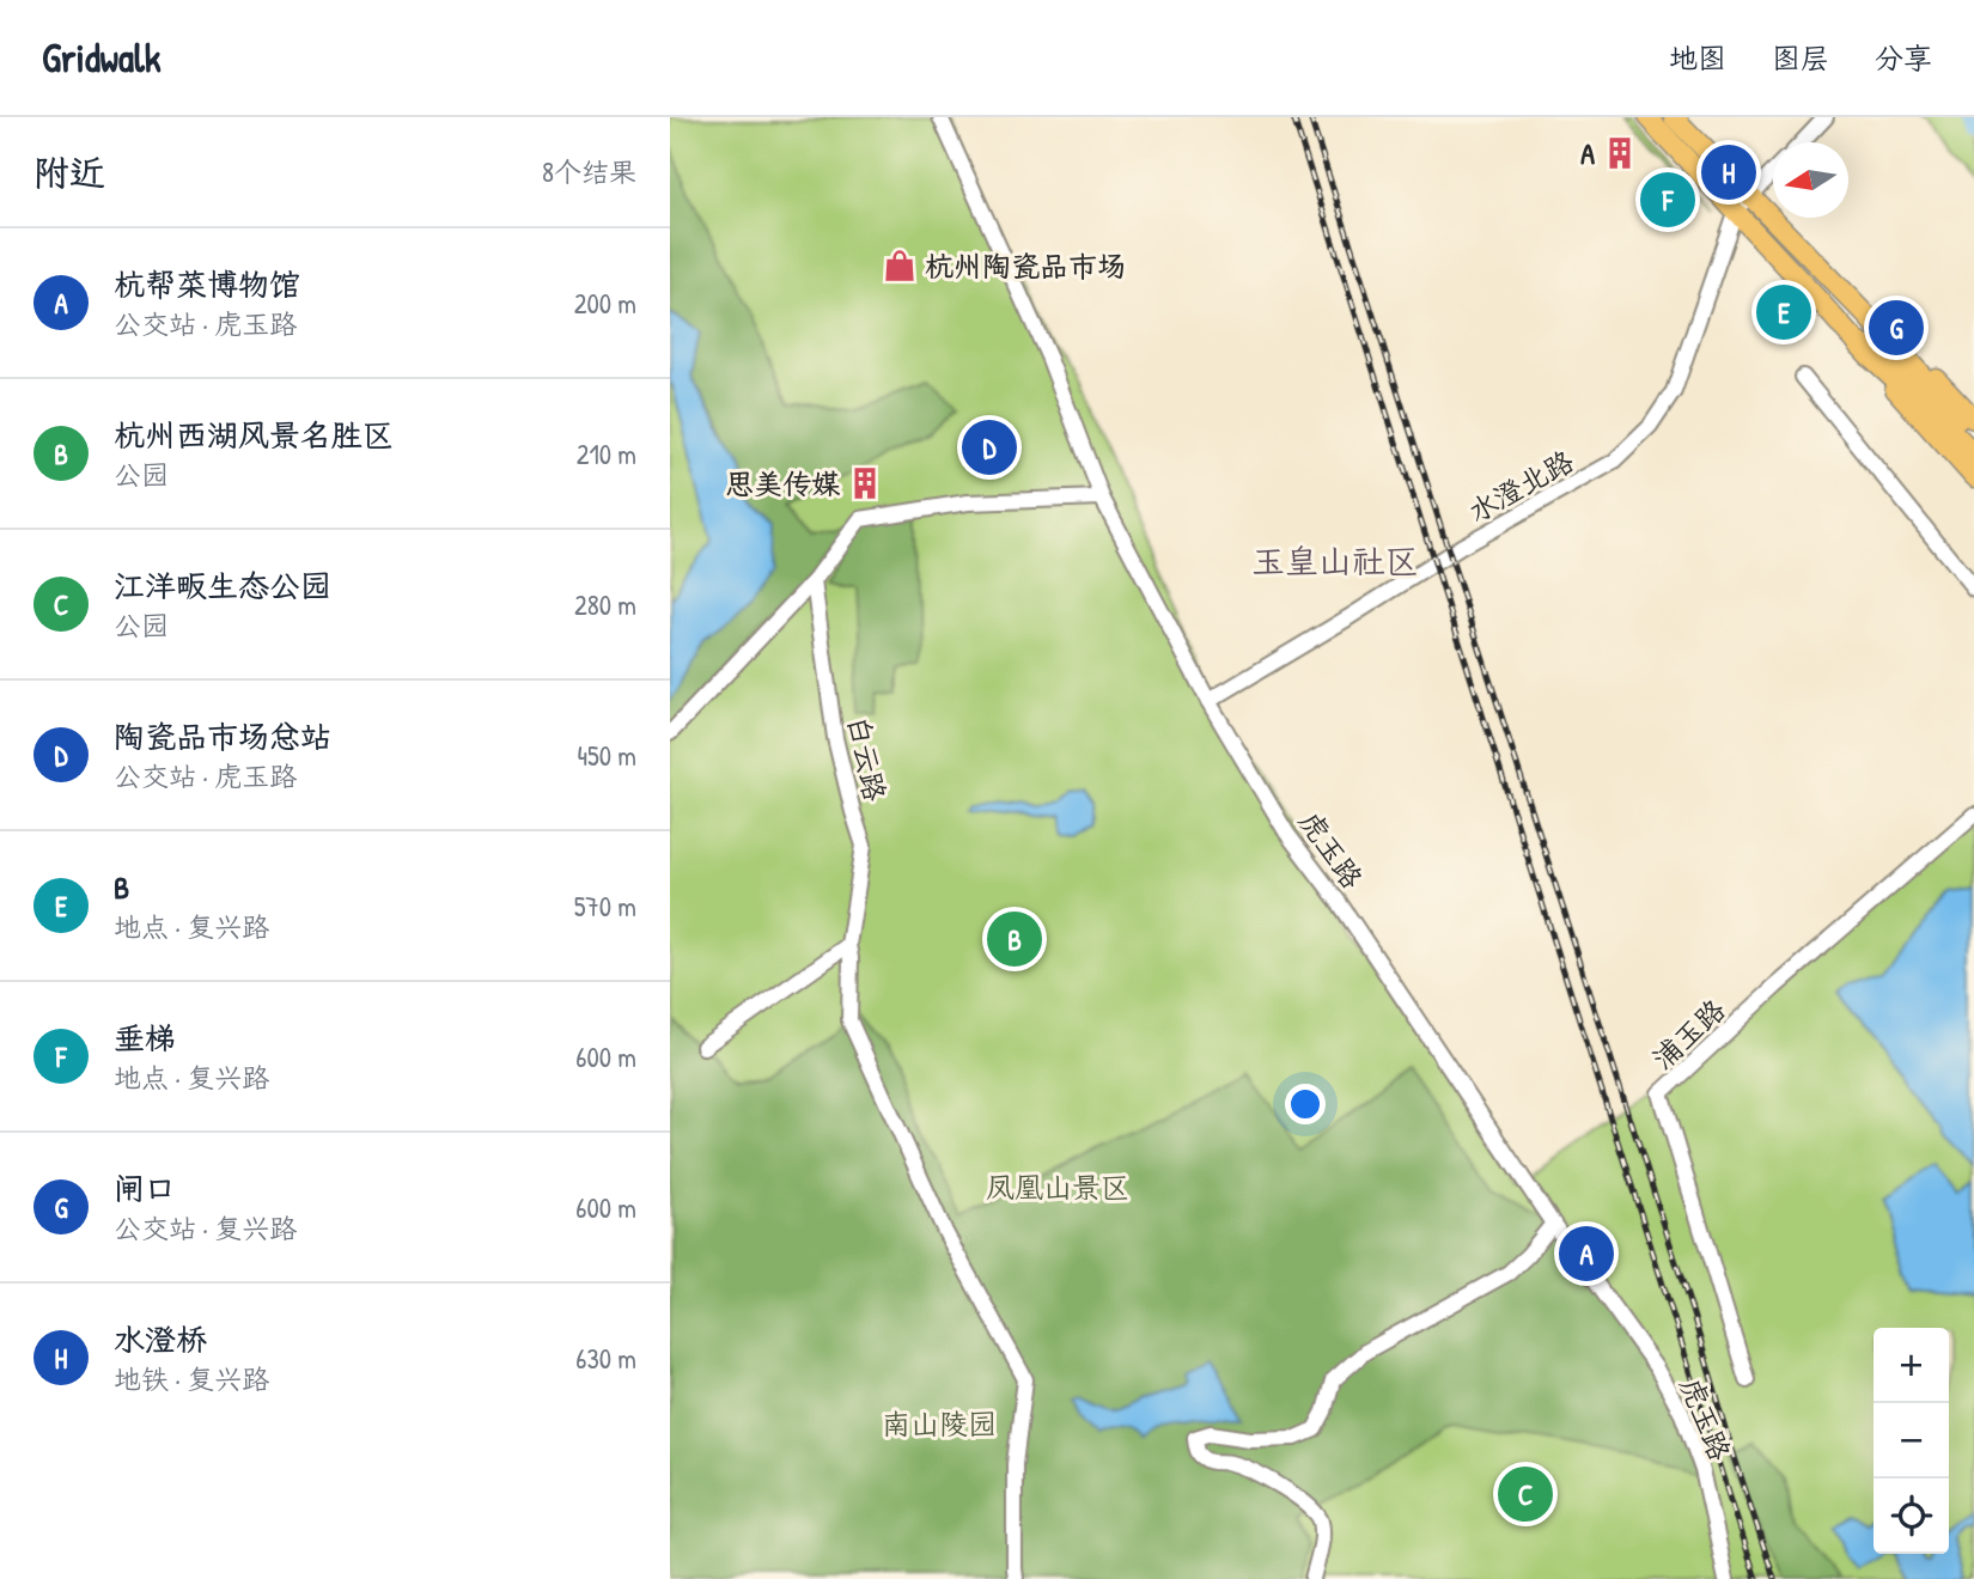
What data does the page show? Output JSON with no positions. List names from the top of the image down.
{
  "streets": {
    "street": [
      "水澄北路",
      "白云路",
      "虎玉路",
      "浦玉路"
    ]
  },
  "crossings": [
    ["水澄北路", "虎玉路"]
  ],
  "districts": ["玉皇山社区"],
  "parks": ["凤凰山景区", "南山陵园"],
  "places": {
    "building": ["A", "思美传媒"],
    "shop": ["杭州陶瓷品市场"]
  },
  "north": "left",
  "page": {
    "header": "Gridwalk",
    "nav": ["地图", "图层", "分享"],
    "heading": ["附近", "8个结果"],
    "pins": [
      "H",
      "F",
      "E",
      "G",
      "D",
      "B",
      "A",
      "C"
    ],
    "list": [
      {
        "mark": "A",
        "name": "杭帮菜博物馆",
        "note": "公交站 · 虎玉路",
        "value": "200 m"
      },
      {
        "mark": "B",
        "name": "杭州西湖风景名胜区",
        "note": "公园",
        "value": "210 m"
      },
      {
        "mark": "C",
        "name": "江洋畈生态公园",
        "note": "公园",
        "value": "280 m"
      },
      {
        "mark": "D",
        "name": "陶瓷品市场总站",
        "note": "公交站 · 虎玉路",
        "value": "450 m"
      },
      {
        "mark": "E",
        "name": "B",
        "note": "地点 · 复兴路",
        "value": "570 m"
      },
      {
        "mark": "F",
        "name": "垂梯",
        "note": "地点 · 复兴路",
        "value": "600 m"
      },
      {
        "mark": "G",
        "name": "闸口",
        "note": "公交站 · 复兴路",
        "value": "600 m"
      },
      {
        "mark": "H",
        "name": "水澄桥",
        "note": "地铁 · 复兴路",
        "value": "630 m"
      }
    ],
    "map_buttons": ["+", "−"]
  }
}
